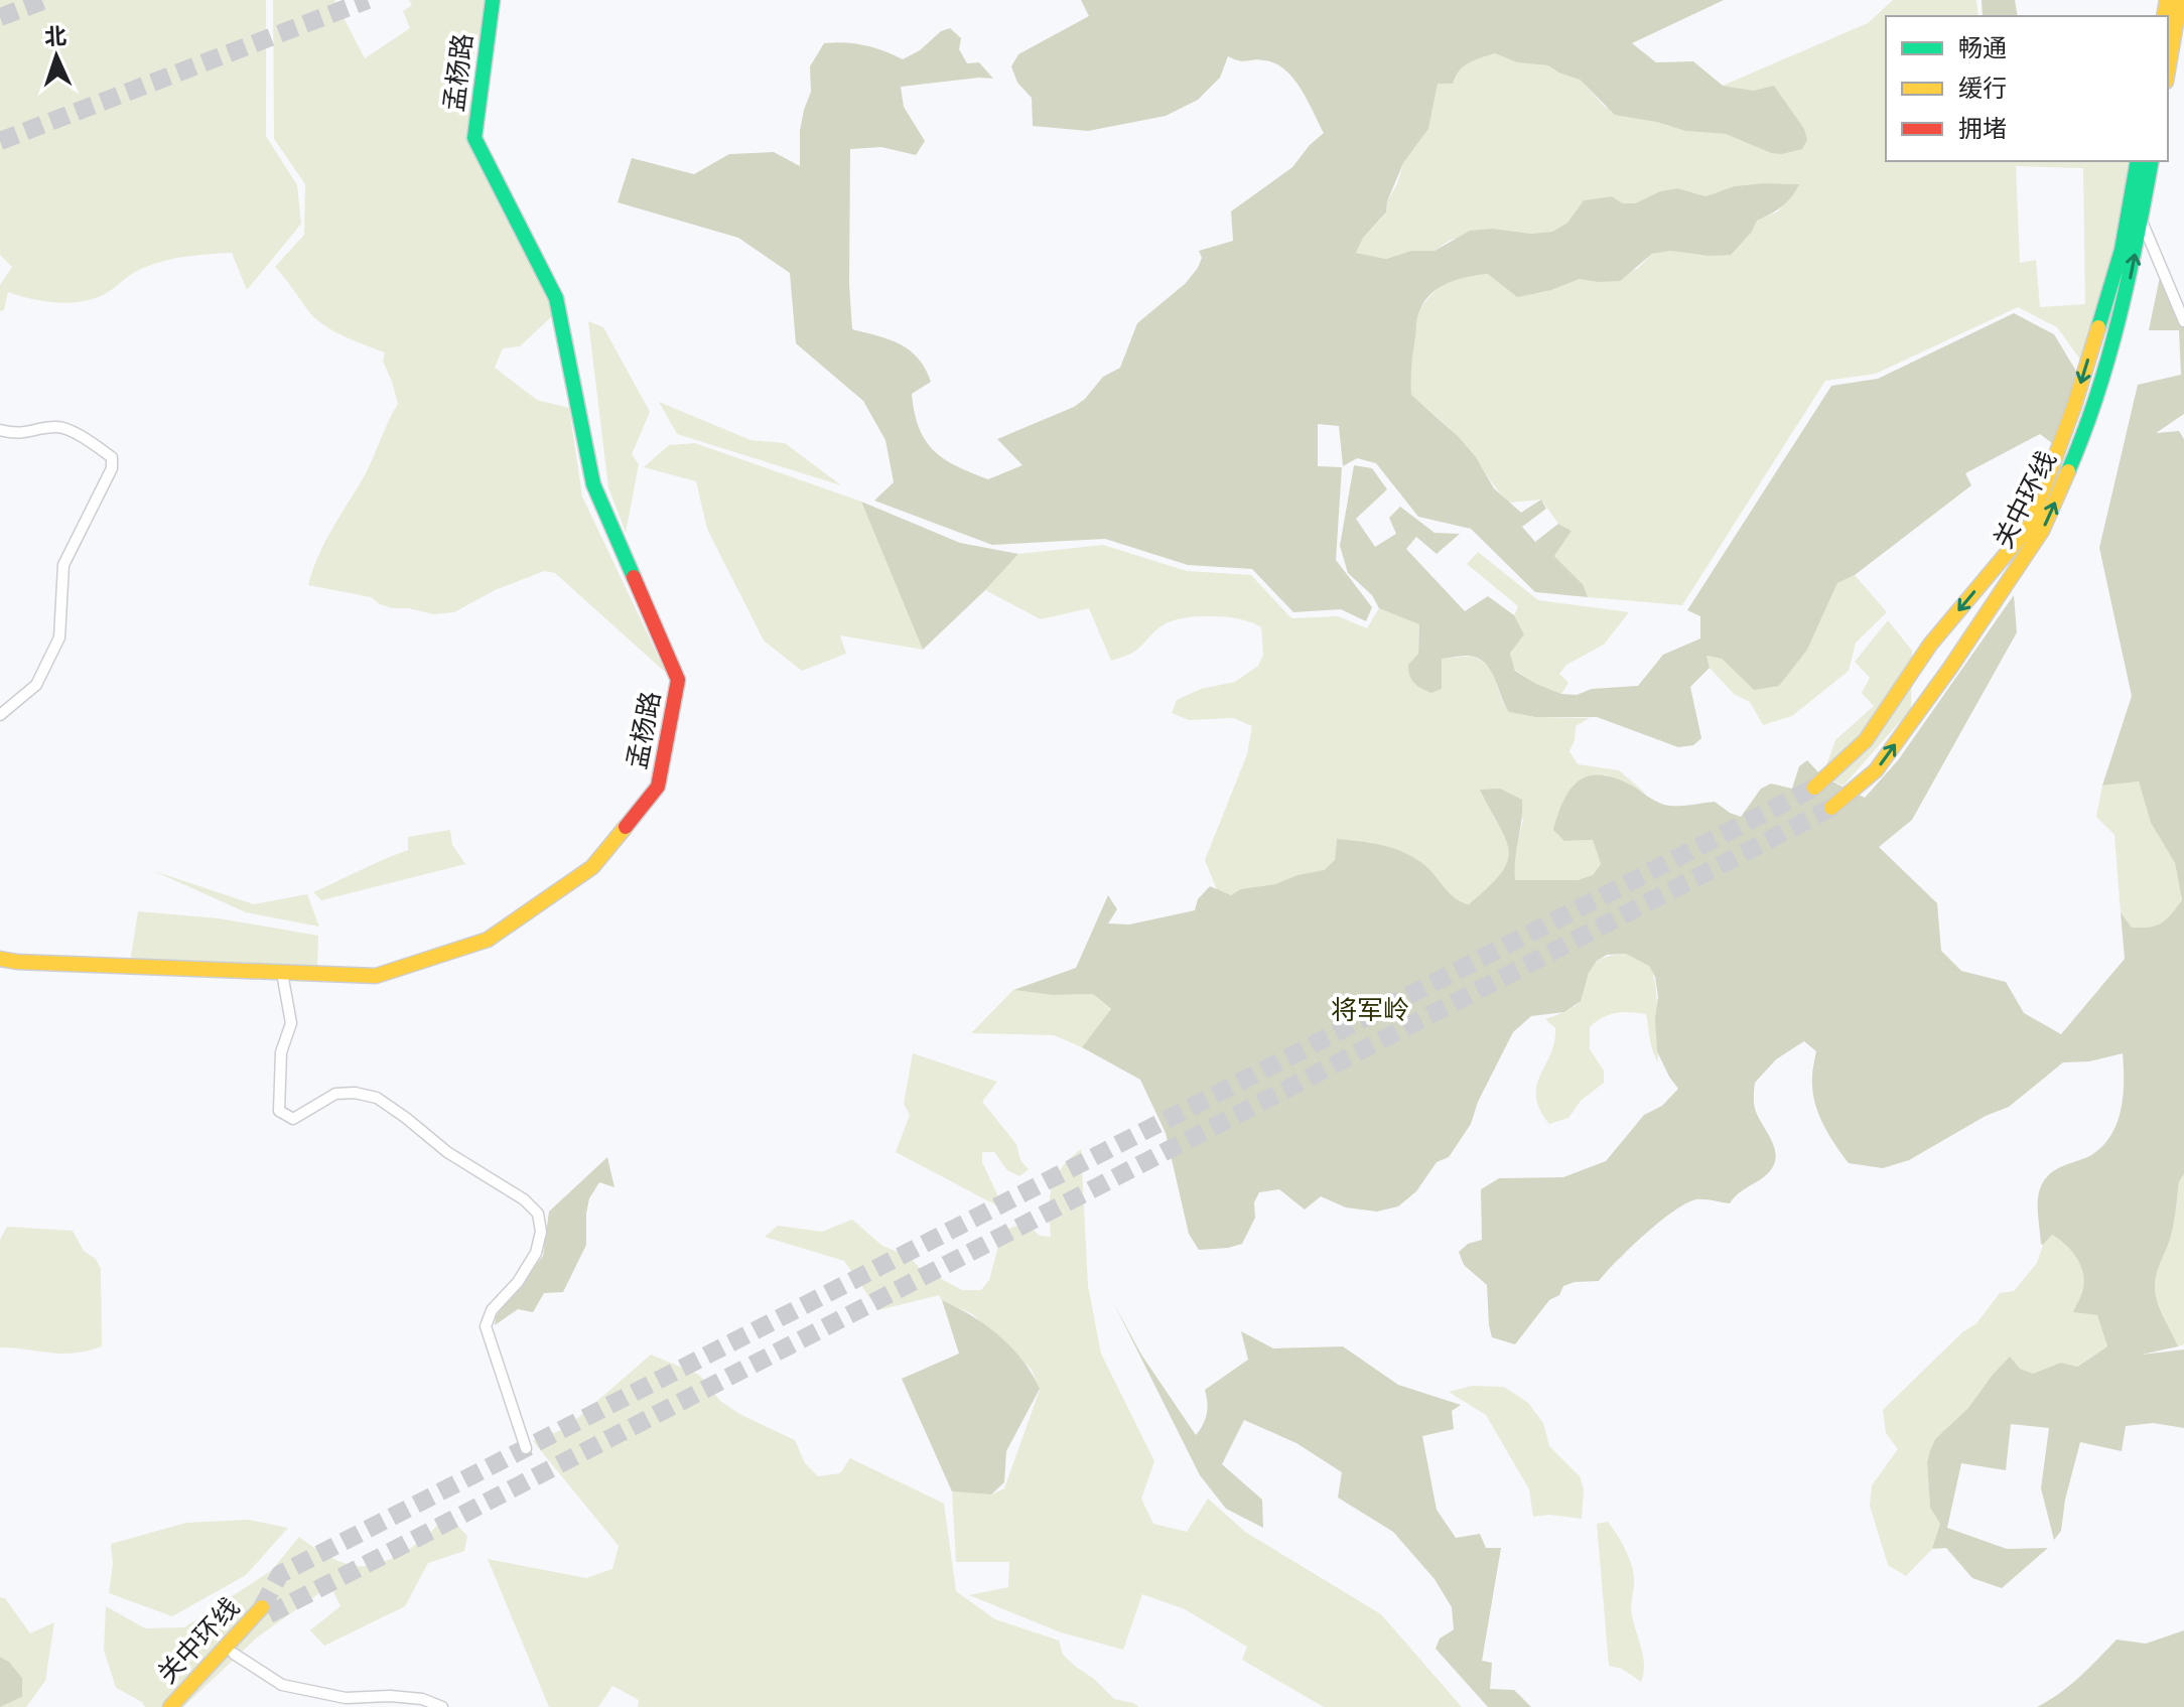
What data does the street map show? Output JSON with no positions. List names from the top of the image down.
{
  "streets": {
    "main road": ["孟杨路", "关中环线"]
  },
  "parks": ["将军岭"],
  "legend": ["畅通", "缓行", "拥堵"],
  "north": "top"
}
